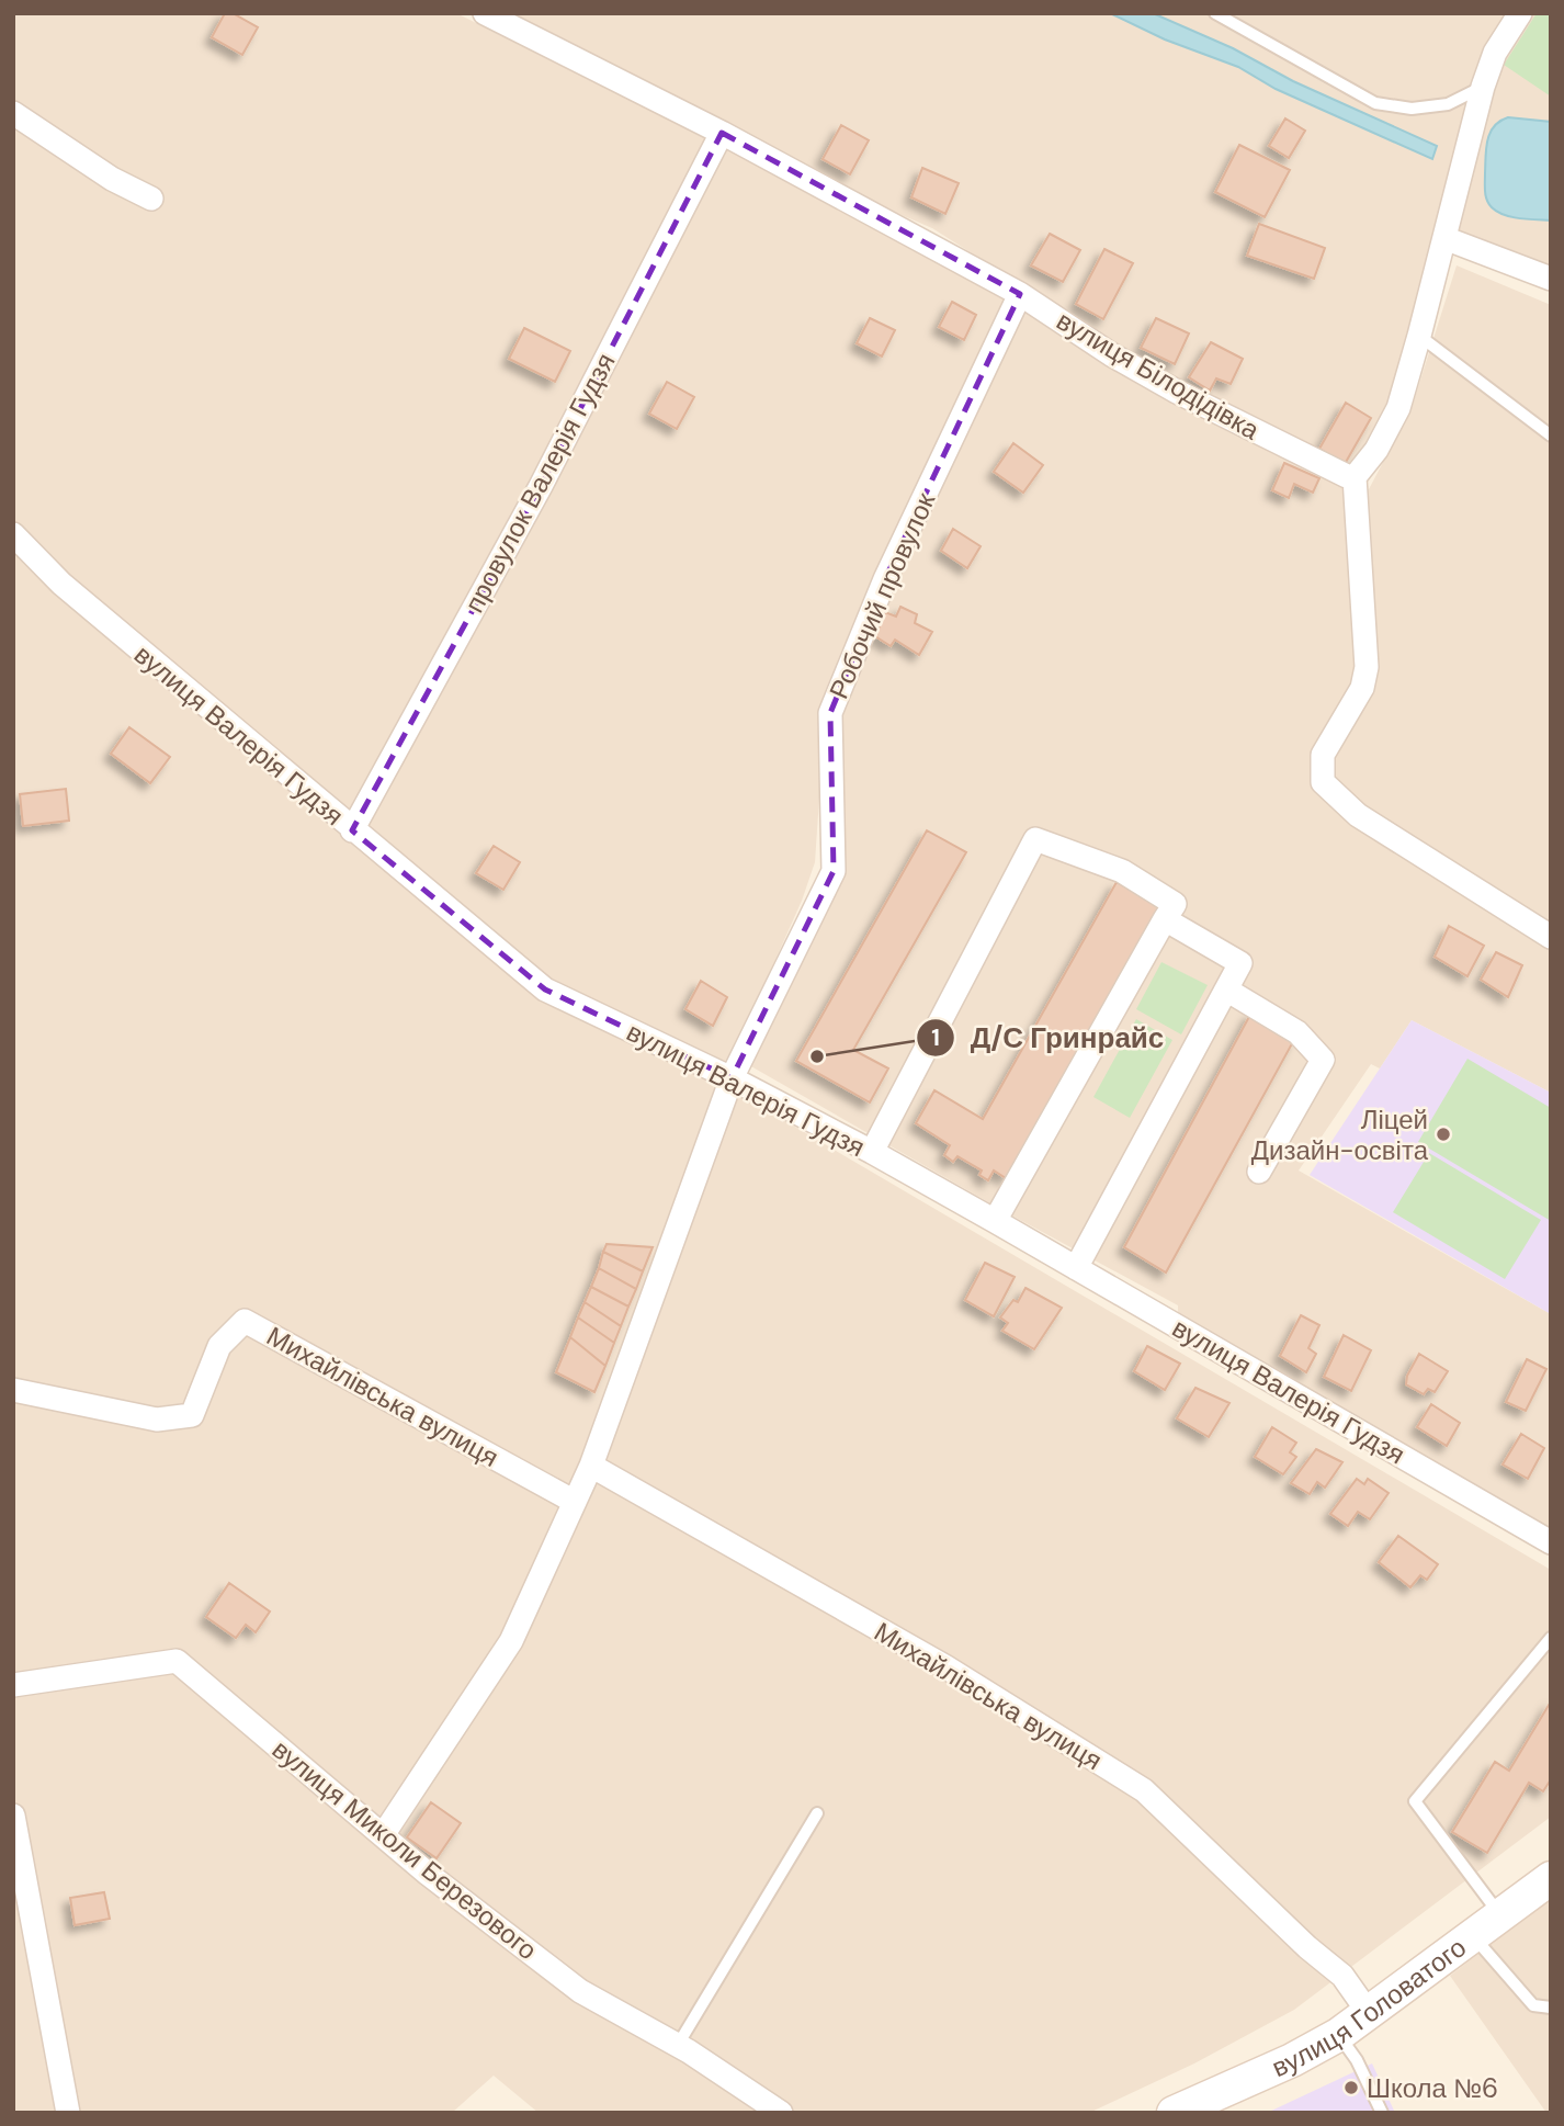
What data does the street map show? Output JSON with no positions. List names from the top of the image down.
{
  "streets": {
    "main road": ["вулиця Головатого"],
    "street": [
      "вулиця Білодідівка",
      "провулок Валерія Гудзя",
      "Робочий провулок",
      "вулиця Валерія Гудзя",
      "Михайлівська вулиця",
      "вулиця Миколи Березового"
    ]
  },
  "crossings": [
    ["вулиця Білодідівка", "провулок Валерія Гудзя"],
    ["вулиця Білодідівка", "Робочий провулок"],
    ["провулок Валерія Гудзя", "вулиця Валерія Гудзя"],
    ["Робочий провулок", "вулиця Валерія Гудзя"],
    ["Робочий провулок", "Михайлівська вулиця"],
    ["Михайлівська вулиця", "вулиця Головатого"]
  ],
  "places": ["Д/С Гринрайс", "Ліцей Дизайн-освіта", "Школа №6"]
}
